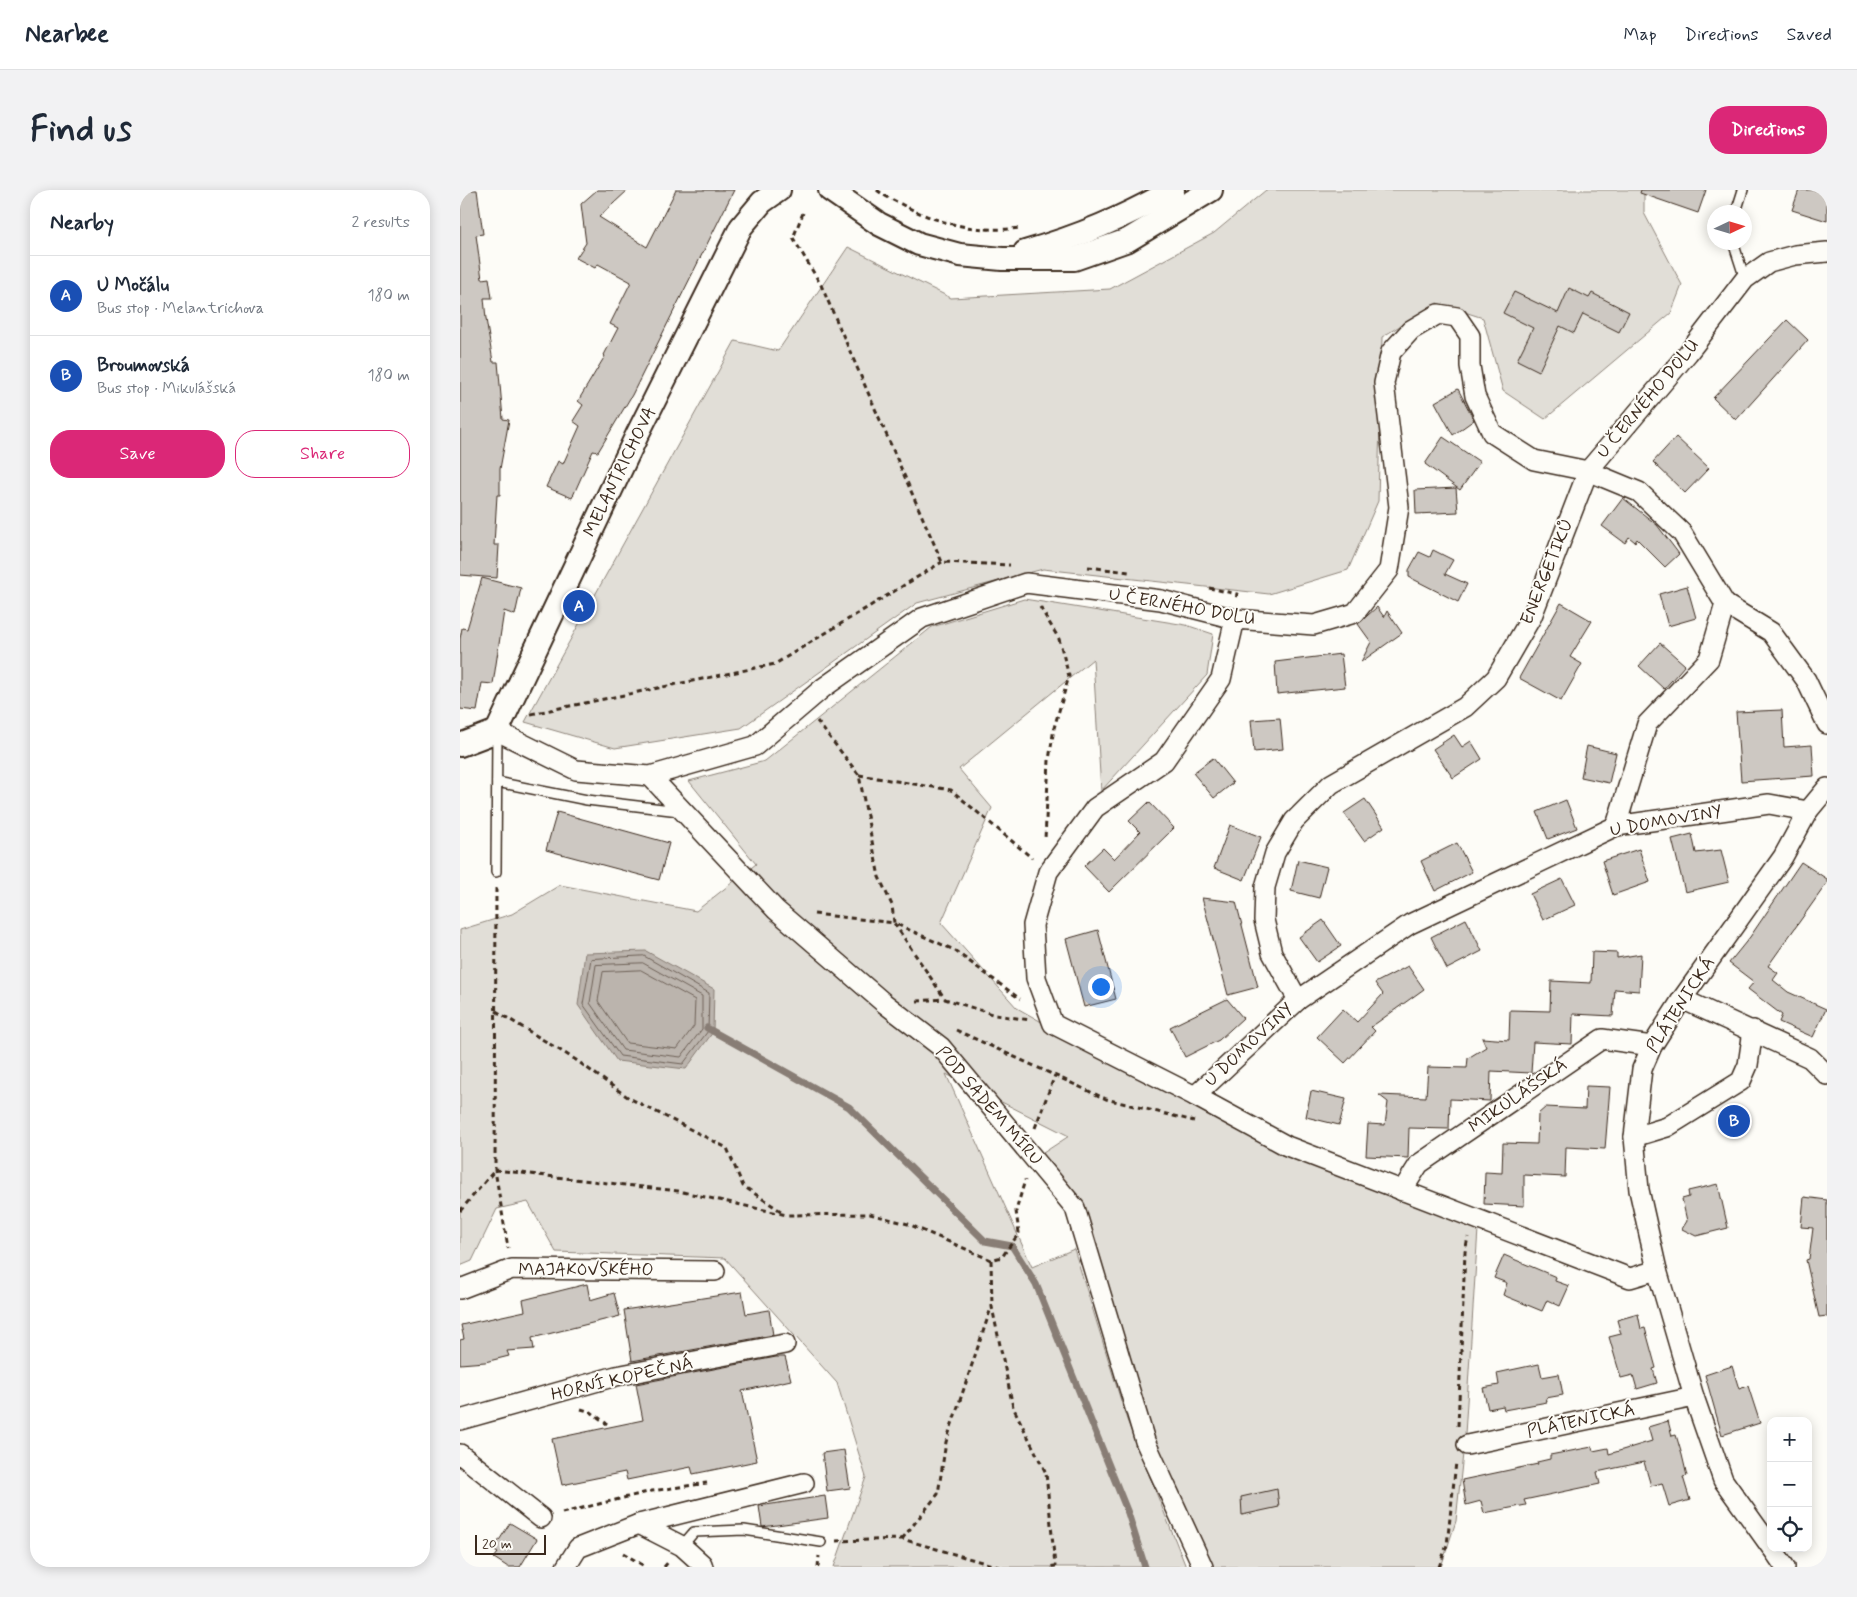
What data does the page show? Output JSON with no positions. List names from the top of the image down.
{
  "streets": {
    "street": [
      "U ČERNÉHO DOLU",
      "MELANTRICHOVA",
      "ENERGETIKŮ",
      "U DOMOVINY",
      "PLÁTENICKÁ",
      "MIKULÁŠSKÁ",
      "POD SADEM MÍRU",
      "MAJAKOVSKÉHO",
      "HORNÍ KOPEČNÁ"
    ]
  },
  "crossings": [
    ["U ČERNÉHO DOLU", "ENERGETIKŮ"],
    ["U ČERNÉHO DOLU", "POD SADEM MÍRU"],
    ["ENERGETIKŮ", "U DOMOVINY"],
    ["U DOMOVINY", "PLÁTENICKÁ"],
    ["PLÁTENICKÁ", "MIKULÁŠSKÁ"]
  ],
  "scale_bar": "20 m",
  "north": "right",
  "page": {
    "header": "Nearbee",
    "nav": ["Map", "Directions", "Saved"],
    "buttons": [
      "Directions",
      ["Save", "Share"]
    ],
    "title": "Find us",
    "heading": ["Nearby", "2 results"],
    "list": [
      {
        "mark": "A",
        "name": "U Močálu",
        "note": "Bus stop · Melantrichova",
        "value": "180 m"
      },
      {
        "mark": "B",
        "name": "Broumovská",
        "note": "Bus stop · Mikulášská",
        "value": "180 m"
      }
    ],
    "pins": ["A", "B"],
    "map_buttons": ["+", "−"],
    "scale": "20 m"
  }
}
